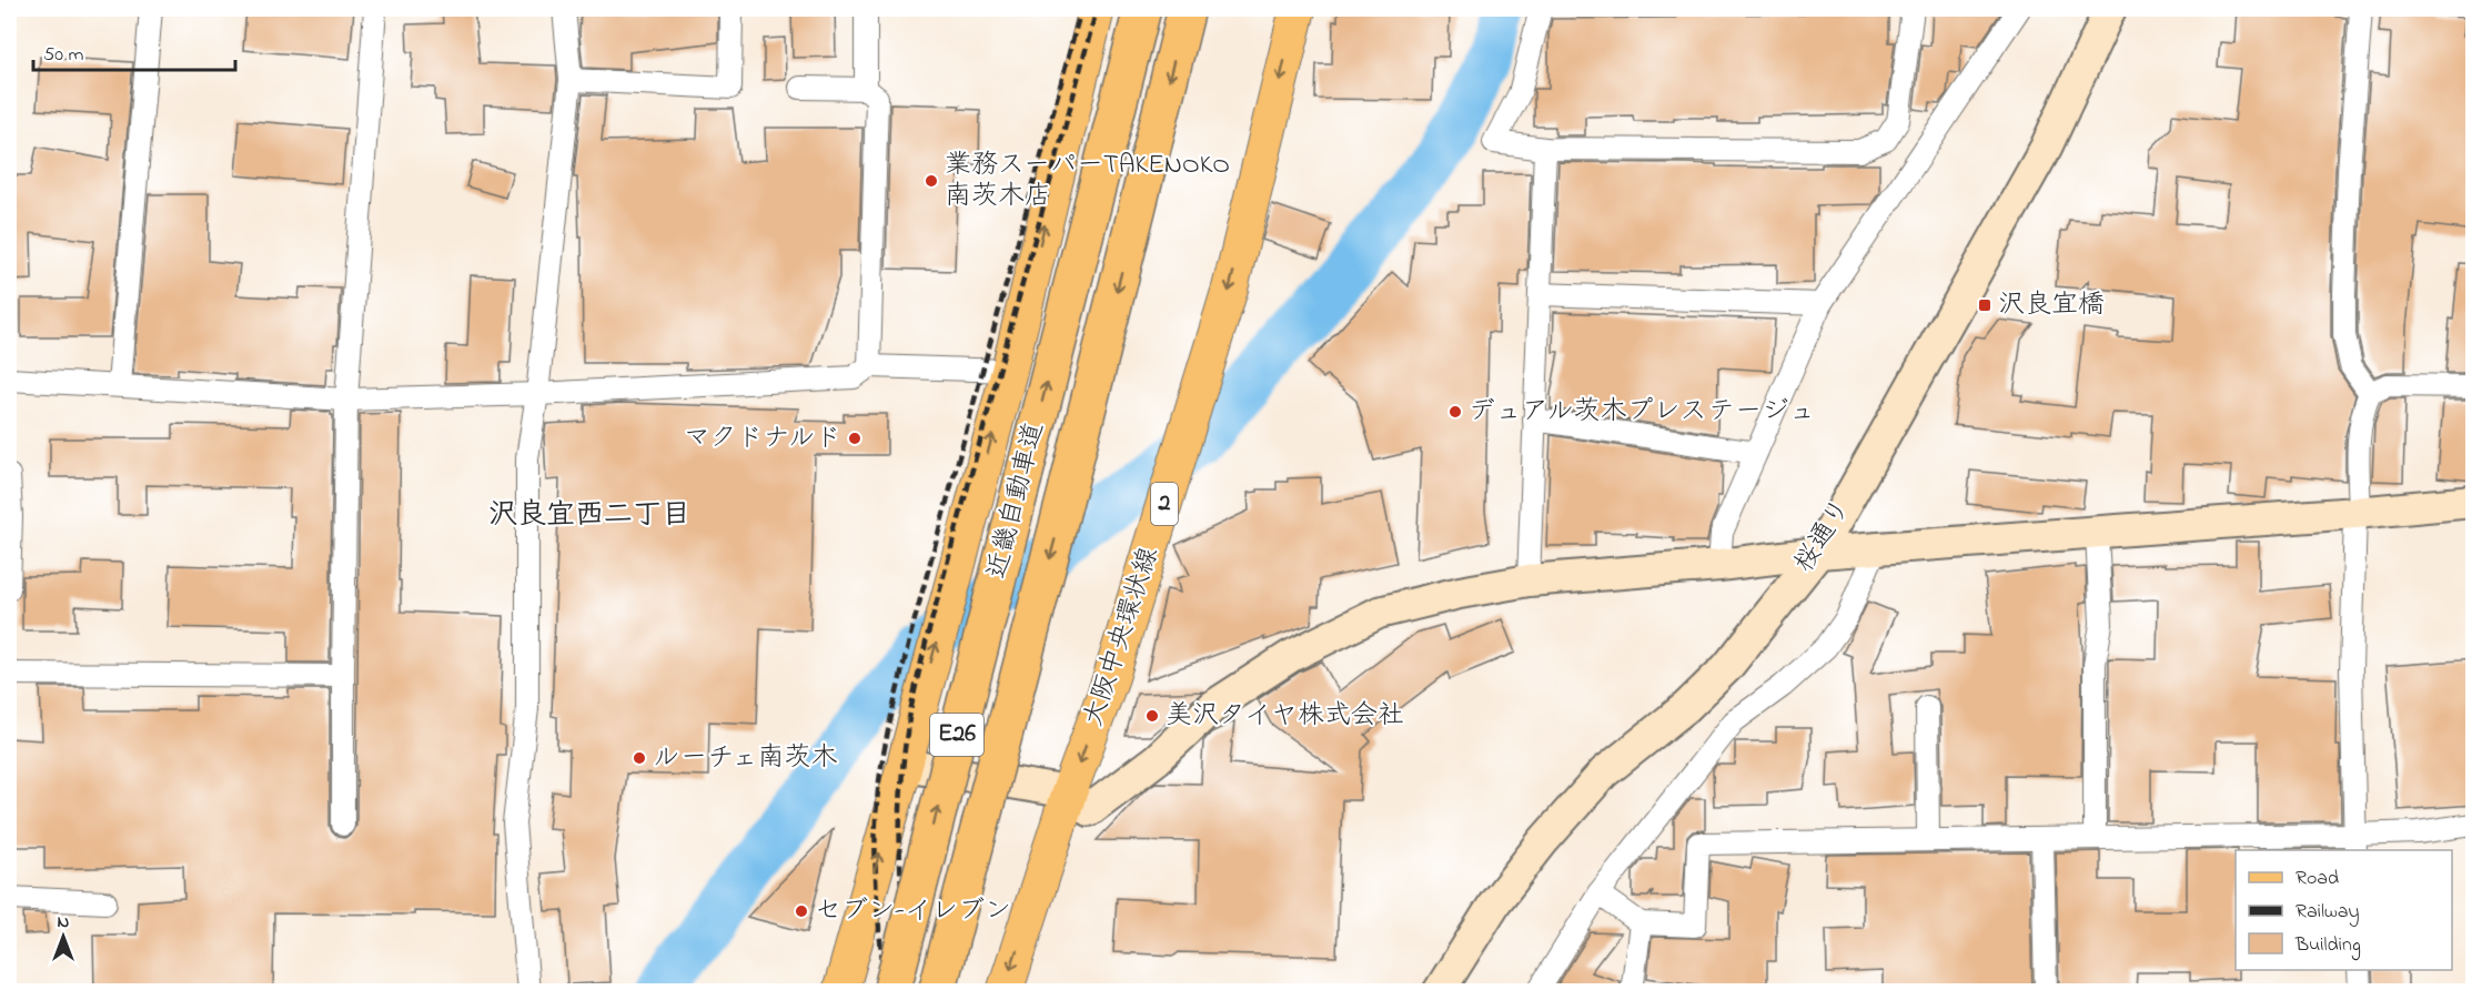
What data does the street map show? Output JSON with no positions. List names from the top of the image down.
{
  "streets": {
    "highway": ["近畿自動車道", "E26"],
    "main road": ["2", "大阪中央環状線"],
    "street": ["桜通り"]
  },
  "districts": ["沢良宜西二丁目"],
  "places": {
    "other": [
      "業務スーパーTAKENOKO 南茨木店",
      "デュアル茨木プレステージュ",
      "マクドナルド",
      "美沢タイヤ株式会社",
      "ルーチェ南茨木",
      "セブン-イレブン"
    ],
    "transit": ["沢良宜橋"]
  },
  "legend": ["Road", "Railway", "Building"],
  "scale_bar": "50 m",
  "north": "top"
}
